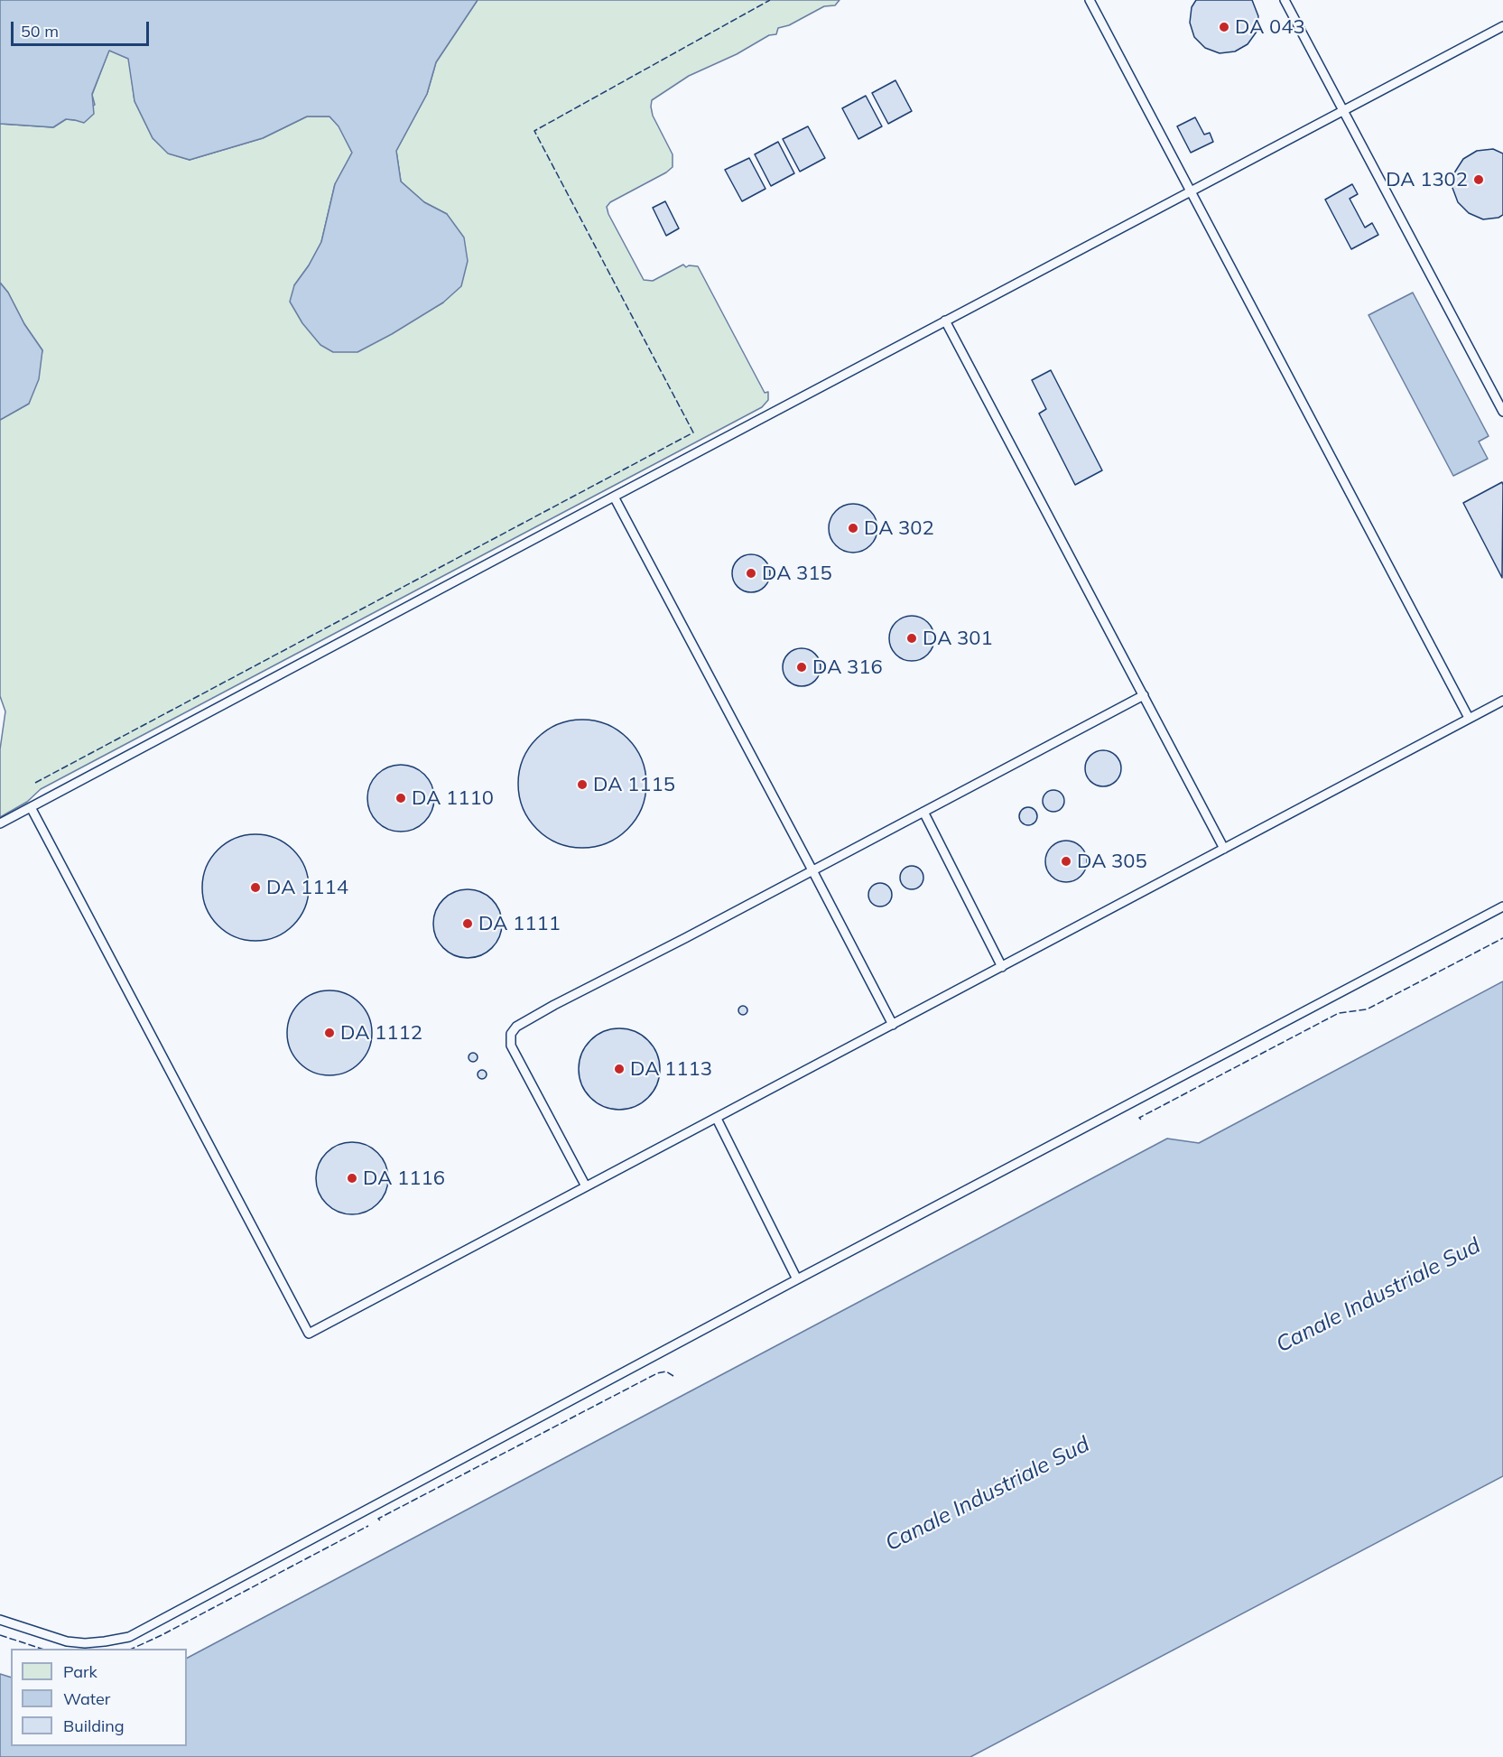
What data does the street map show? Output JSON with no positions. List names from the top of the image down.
{
  "water": ["Canale Industriale Sud"],
  "places": [
    "DA 043",
    "DA 1302",
    "DA 302",
    "DA 315",
    "DA 301",
    "DA 316",
    "DA 1115",
    "DA 1110",
    "DA 305",
    "DA 1114",
    "DA 1111",
    "DA 1112",
    "DA 1113",
    "DA 1116"
  ],
  "legend": ["Park", "Water", "Building"],
  "scale_bar": "50 m"
}
